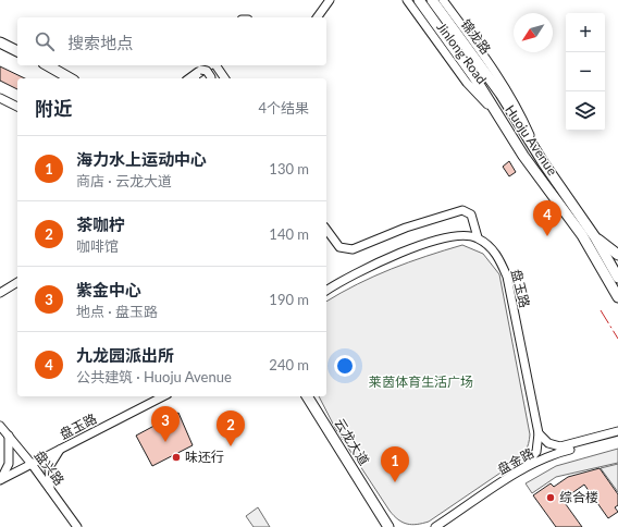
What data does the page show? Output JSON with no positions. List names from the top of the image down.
{
  "streets": {
    "main road": ["锦龙路", "Huoju Avenue", "云龙大道"],
    "street": [
      "Jinlong Road",
      "盘玉路",
      "盘金路",
      "盘兴路"
    ]
  },
  "crossings": [
    ["锦龙路", "Huoju Avenue"],
    ["Jinlong Road", "Huoju Avenue"],
    ["盘玉路", "盘兴路"]
  ],
  "parks": ["莱茵体育生活广场"],
  "places": ["味还行", "综合楼"],
  "north": "bottom left",
  "page": {
    "map_buttons": ["+", "−"],
    "search": "搜索地点",
    "heading": ["附近", "4个结果"],
    "list": [
      {
        "mark": "1",
        "name": "海力水上运动中心",
        "note": "商店 · 云龙大道",
        "value": "130 m"
      },
      {
        "mark": "2",
        "name": "茶咖柠",
        "note": "咖啡馆",
        "value": "140 m"
      },
      {
        "mark": "3",
        "name": "紫金中心",
        "note": "地点 · 盘玉路",
        "value": "190 m"
      },
      {
        "mark": "4",
        "name": "九龙园派出所",
        "note": "公共建筑 · Huoju Avenue",
        "value": "240 m"
      }
    ],
    "pins": [
      "4",
      "3",
      "2",
      "1"
    ]
  }
}
